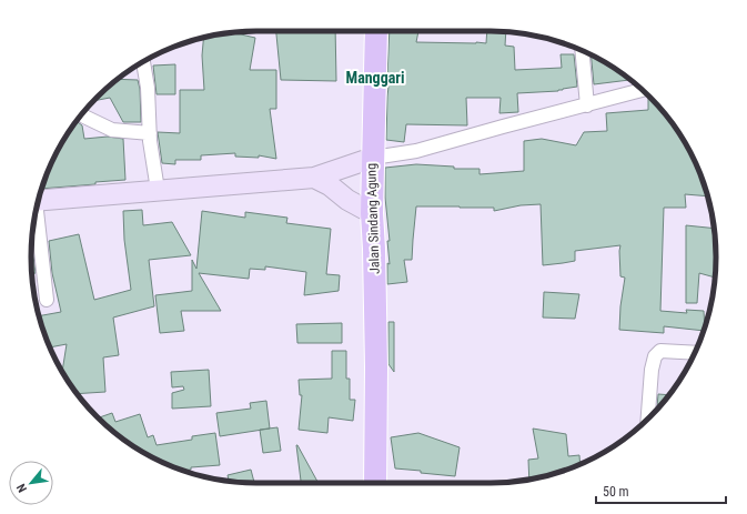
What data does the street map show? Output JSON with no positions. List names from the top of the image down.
{
  "streets": {
    "main road": ["Jalan Sindang Agung"]
  },
  "districts": ["Manggari"],
  "scale_bar": "50 m",
  "north": "bottom left"
}
